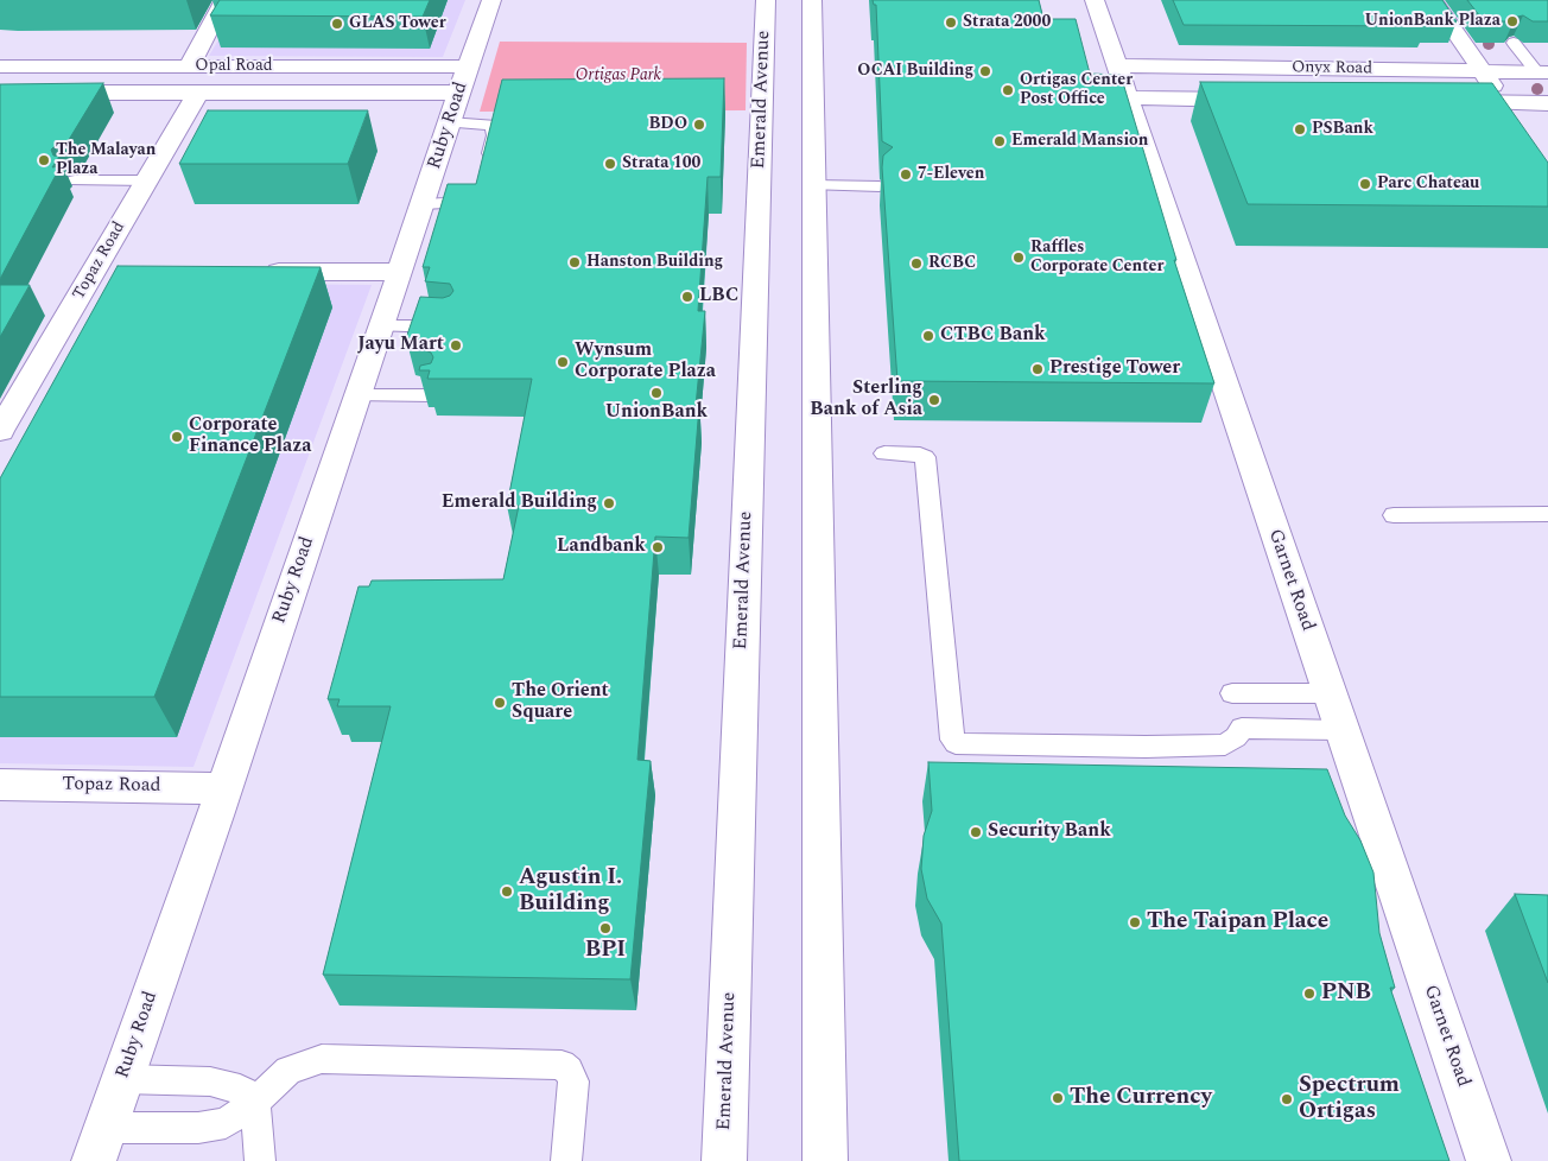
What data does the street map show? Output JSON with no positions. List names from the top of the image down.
{
  "streets": {
    "street": [
      "Opal Road",
      "Onyx Road",
      "Emerald Avenue",
      "Ruby Road",
      "Topaz Road",
      "Garnet Road"
    ]
  },
  "crossings": [
    ["Opal Road", "Ruby Road"],
    ["Opal Road", "Topaz Road"],
    ["Onyx Road", "Garnet Road"],
    ["Ruby Road", "Topaz Road"]
  ],
  "parks": ["Ortigas Park"],
  "places": [
    "UnionBank Plaza",
    "Strata 2000",
    "GLAS Tower",
    "OCAI Building",
    "Ortigas Center Post Office",
    "BDO",
    "PSBank",
    "Emerald Mansion",
    "The Malayan Plaza",
    "Strata 100",
    "7-Eleven",
    "Parc Chateau",
    "Raffles Corporate Center",
    "Hanston Building",
    "RCBC",
    "LBC",
    "CTBC Bank",
    "Jayu Mart",
    "Wynsum Corporate Plaza",
    "Prestige Tower",
    "UnionBank",
    "Sterling Bank of Asia",
    "Corporate Finance Plaza",
    "Emerald Building",
    "Landbank",
    "The Orient Square",
    "Security Bank",
    "Agustin I. Building",
    "The Taipan Place",
    "BPI",
    "PNB",
    "The Currency",
    "Spectrum Ortigas"
  ]
}
